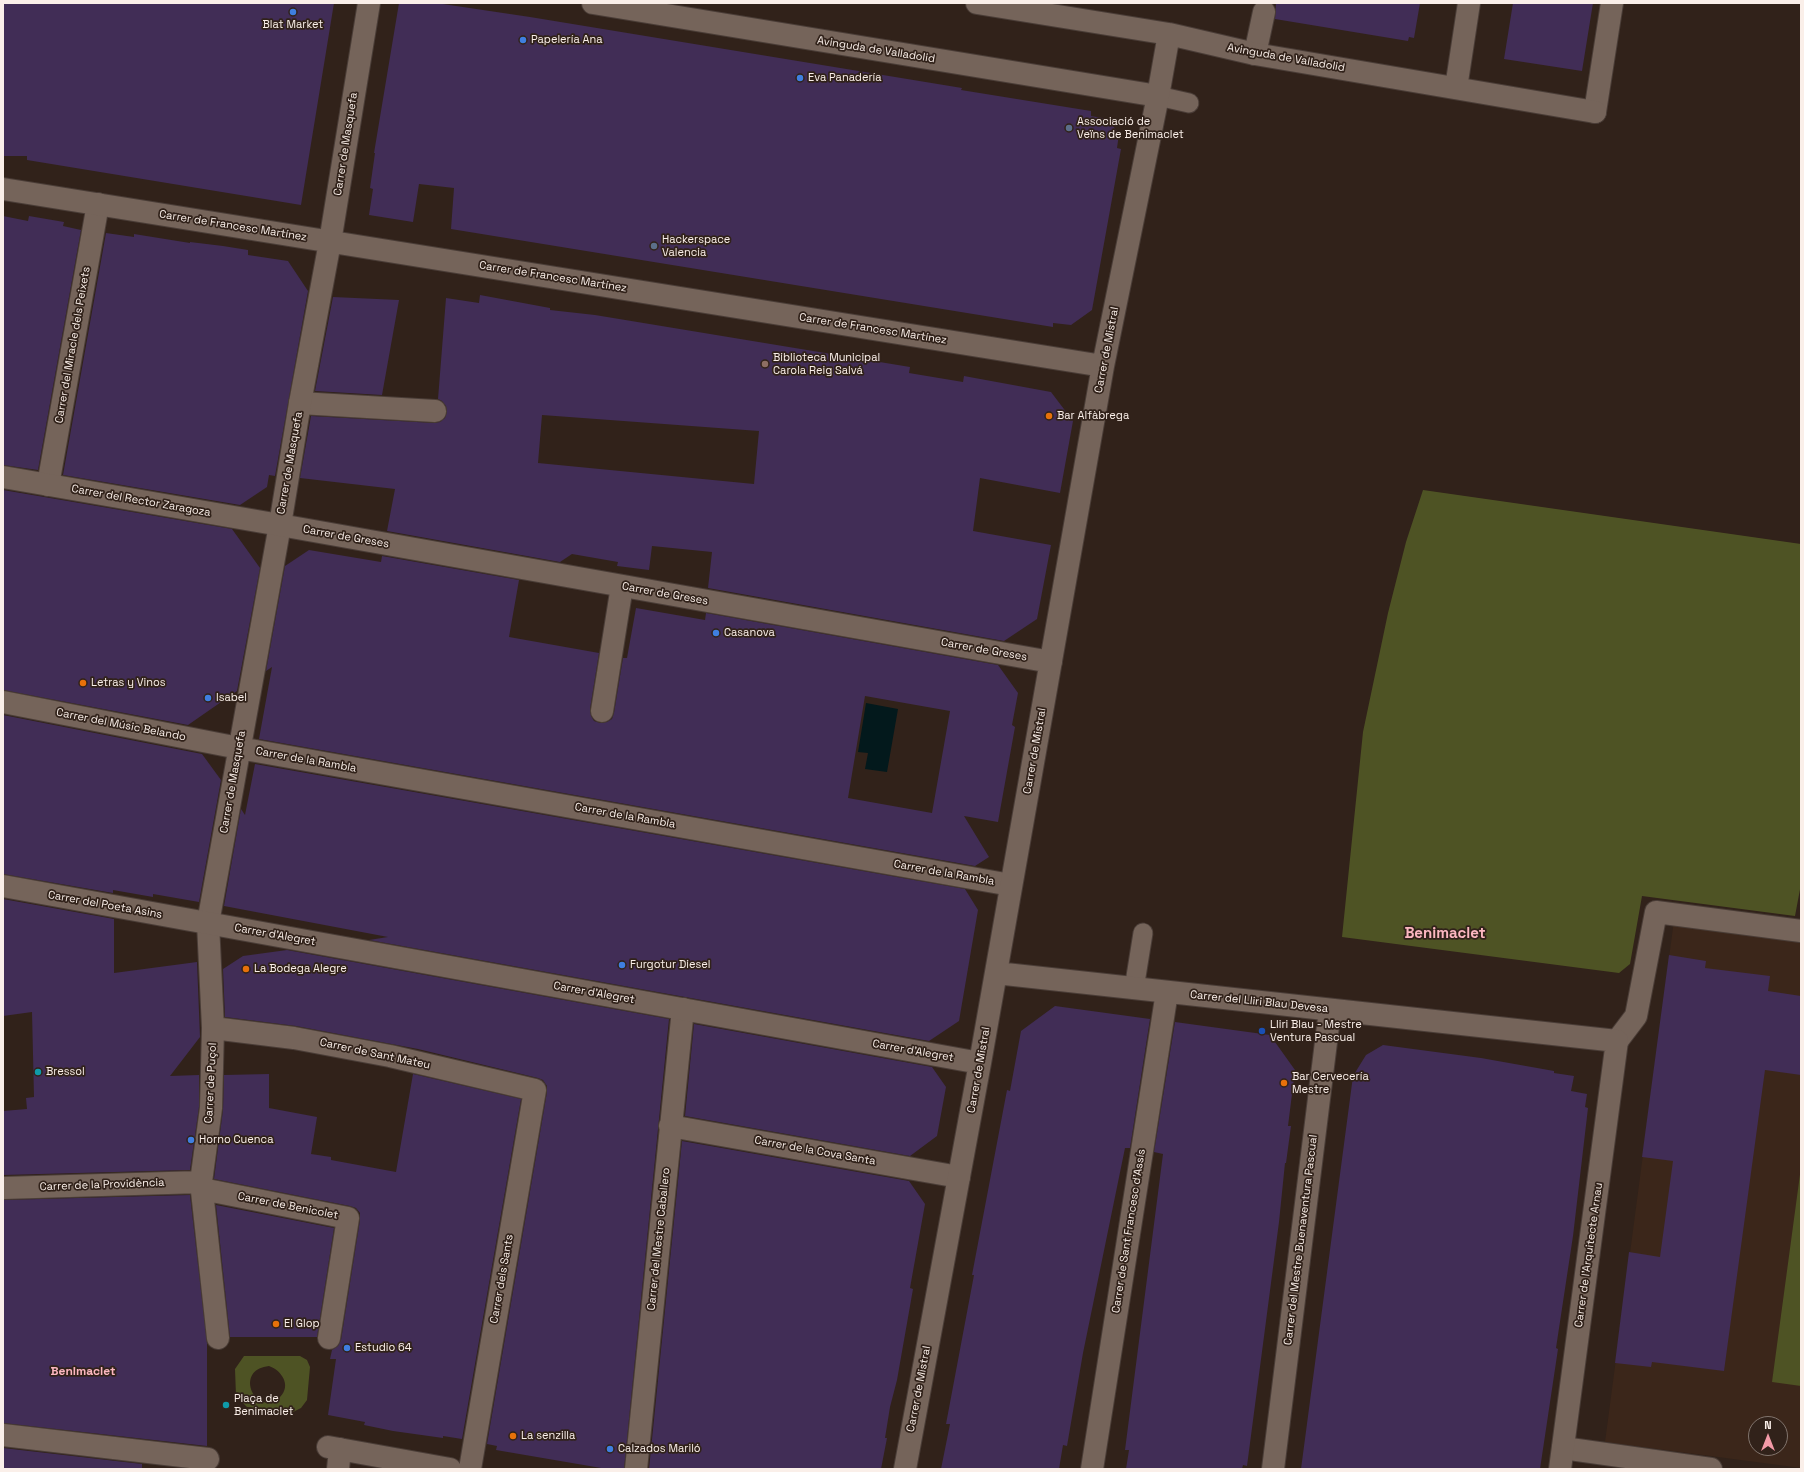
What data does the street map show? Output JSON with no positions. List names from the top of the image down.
{
  "streets": {
    "street": [
      "Avinguda de Valladolid",
      "Carrer de Masquefa",
      "Carrer de Francesc Martínez",
      "Carrer del Miracle dels Peixets",
      "Carrer de Mistral",
      "Carrer del Rector Zaragoza",
      "Carrer de Greses",
      "Carrer del Músic Belando",
      "Carrer de la Rambla",
      "Carrer del Poeta Asins",
      "Carrer d'Alegret",
      "Carrer del Lliri Blau Devesa",
      "Carrer de Sant Mateu",
      "Carrer de Puçol",
      "Carrer de la Cova Santa",
      "Carrer de la Providència",
      "Carrer de Benicolet",
      "Carrer de Sant Francesc d'Assís",
      "Carrer del Mestre Caballero",
      "Carrer del Mestre Buenaventura Pascual",
      "Carrer de l'Arquitecte Arnau",
      "Carrer dels Sants"
    ]
  },
  "crossings": [
    ["Avinguda de Valladolid", "Carrer de Mistral"],
    ["Carrer de Masquefa", "Carrer de Francesc Martínez"],
    ["Carrer de Masquefa", "Carrer del Rector Zaragoza"],
    ["Carrer de Masquefa", "Carrer de Greses"],
    ["Carrer de Masquefa", "Carrer del Músic Belando"],
    ["Carrer de Masquefa", "Carrer de la Rambla"],
    ["Carrer de Masquefa", "Carrer del Poeta Asins"],
    ["Carrer de Masquefa", "Carrer d'Alegret"],
    ["Carrer de Masquefa", "Carrer de Puçol"],
    ["Carrer de Francesc Martínez", "Carrer del Miracle dels Peixets"],
    ["Carrer de Francesc Martínez", "Carrer de Mistral"],
    ["Carrer del Miracle dels Peixets", "Carrer del Rector Zaragoza"],
    ["Carrer de Mistral", "Carrer de Greses"],
    ["Carrer de Mistral", "Carrer de la Rambla"],
    ["Carrer de Mistral", "Carrer d'Alegret"],
    ["Carrer de Mistral", "Carrer del Lliri Blau Devesa"],
    ["Carrer de Mistral", "Carrer de la Cova Santa"],
    ["Carrer del Rector Zaragoza", "Carrer de Greses"],
    ["Carrer del Músic Belando", "Carrer de la Rambla"],
    ["Carrer del Poeta Asins", "Carrer d'Alegret"],
    ["Carrer del Poeta Asins", "Carrer de Puçol"],
    ["Carrer d'Alegret", "Carrer de Puçol"],
    ["Carrer d'Alegret", "Carrer del Mestre Caballero"],
    ["Carrer del Lliri Blau Devesa", "Carrer de Sant Francesc d'Assís"],
    ["Carrer del Lliri Blau Devesa", "Carrer del Mestre Buenaventura Pascual"],
    ["Carrer del Lliri Blau Devesa", "Carrer de l'Arquitecte Arnau"],
    ["Carrer de Sant Mateu", "Carrer de Puçol"],
    ["Carrer de Sant Mateu", "Carrer dels Sants"],
    ["Carrer de Puçol", "Carrer de la Providència"],
    ["Carrer de Puçol", "Carrer de Benicolet"],
    ["Carrer de la Cova Santa", "Carrer del Mestre Caballero"],
    ["Carrer de la Providència", "Carrer de Benicolet"]
  ],
  "districts": ["Benimaclet", "Benimaclet"],
  "places": [
    "Blat Market",
    "Papelería Ana",
    "Eva Panadería",
    "Associació de Veïns de Benimaclet",
    "Hackerspace Valencia",
    "Biblioteca Municipal Carola Reig Salvá",
    "Bar Alfàbrega",
    "Casanova",
    "Letras y Vinos",
    "Isabel",
    "Furgotur Diesel",
    "La Bodega Alegre",
    "Lliri Blau - Mestre Ventura Pascual",
    "Bressol",
    "Bar Cervecería Mestre",
    "Horno Cuenca",
    "El Glop",
    "Estudio 64",
    "Plaça de Benimaclet",
    "La senzilla",
    "Calzados Mariló"
  ],
  "north": "top"
}
